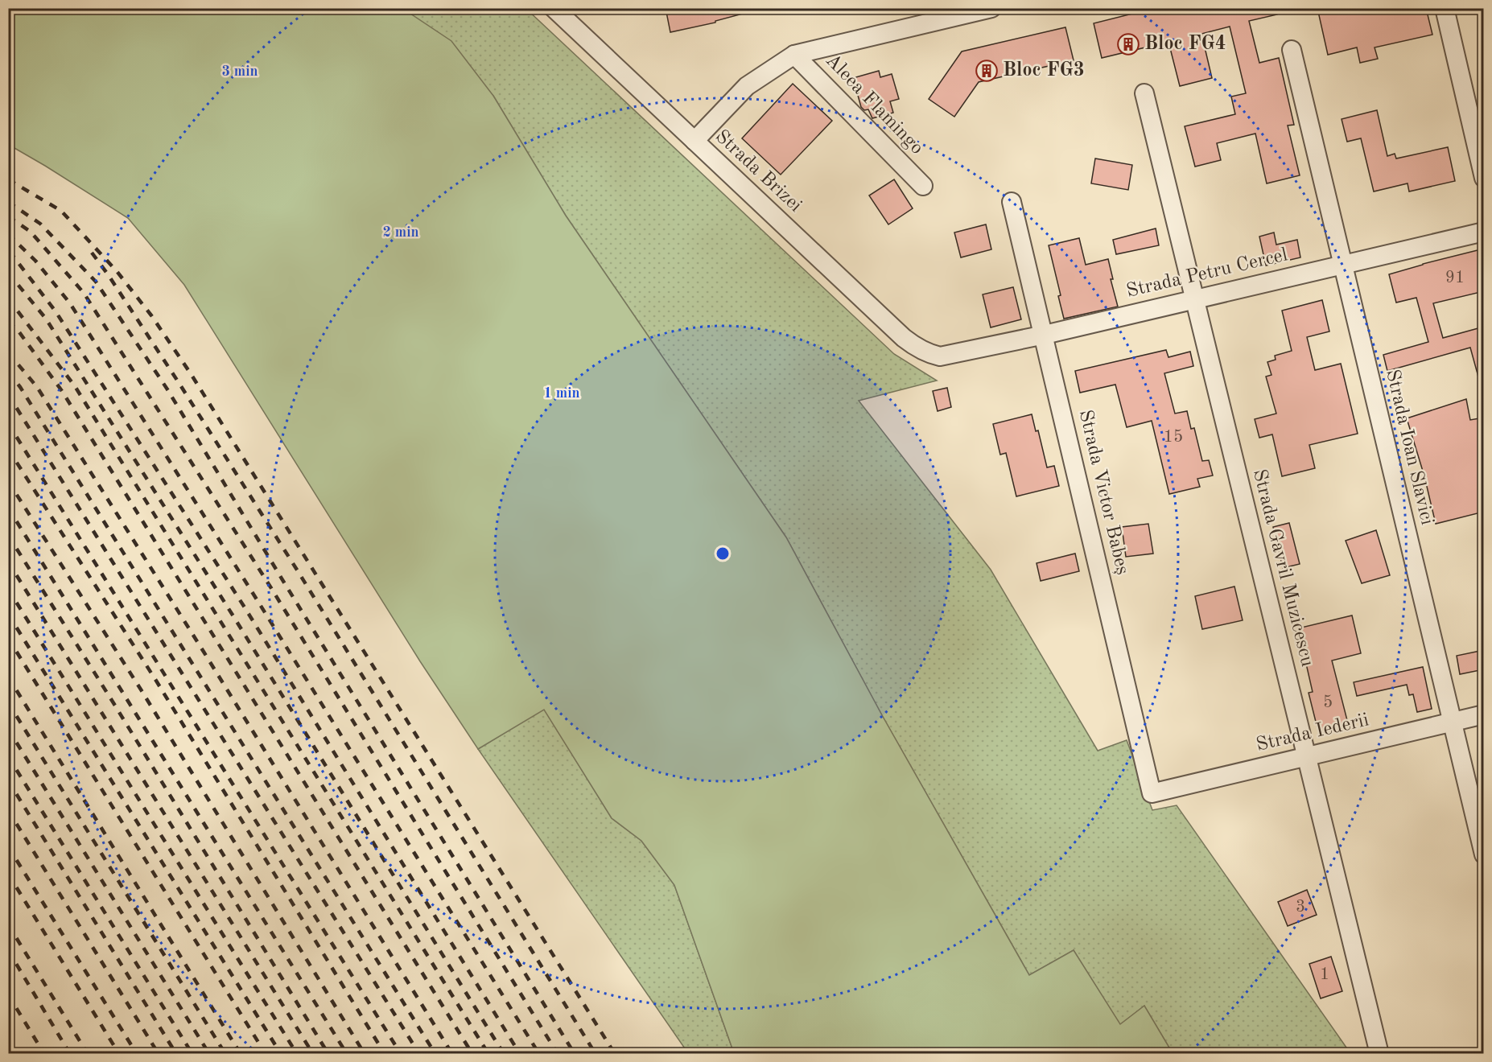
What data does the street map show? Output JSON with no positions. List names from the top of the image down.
{
  "streets": {
    "street": [
      "Aleea Flamingo",
      "Strada Brizei",
      "Strada Petru Cercel",
      "Strada Ioan Slavici",
      "Strada Victor Babeș",
      "Strada Gavril Muzicescu",
      "Strada Iederii"
    ]
  },
  "crossings": [
    ["Strada Brizei", "Strada Petru Cercel"],
    ["Strada Petru Cercel", "Strada Ioan Slavici"],
    ["Strada Petru Cercel", "Strada Victor Babeș"],
    ["Strada Petru Cercel", "Strada Gavril Muzicescu"],
    ["Strada Ioan Slavici", "Strada Iederii"],
    ["Strada Victor Babeș", "Strada Iederii"],
    ["Strada Gavril Muzicescu", "Strada Iederii"]
  ],
  "places": {
    "building": ["Bloc FG4", "Bloc FG3"]
  },
  "house_numbers": [
    "91",
    "15",
    "5",
    "3",
    "1"
  ],
  "rings": ["3 min", "2 min", "1 min"]
}
